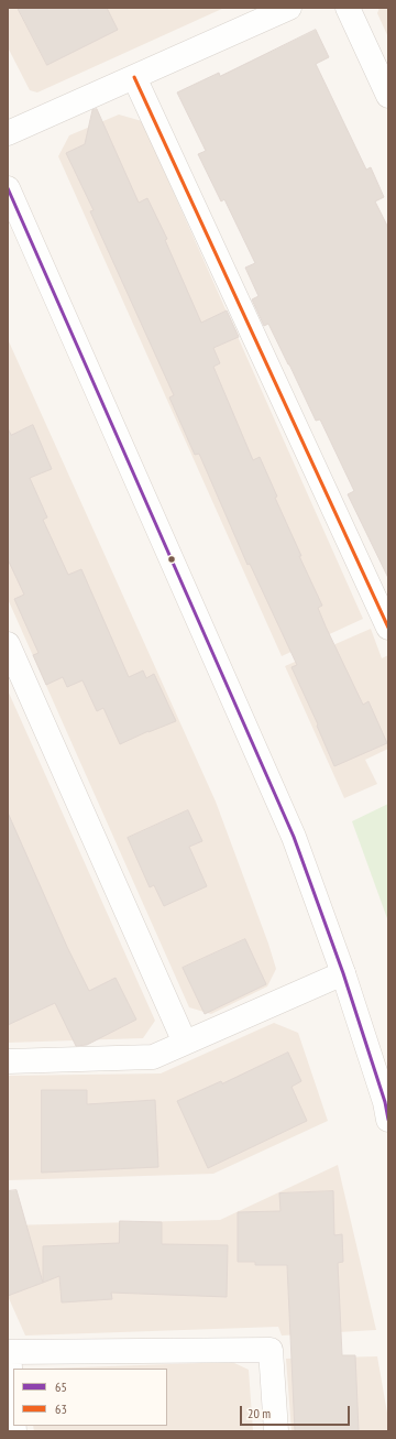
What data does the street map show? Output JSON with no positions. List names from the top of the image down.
{
  "lines": ["transit line 63", "transit line 65"],
  "legend": ["65", "63"],
  "scale_bar": "20 m"
}
